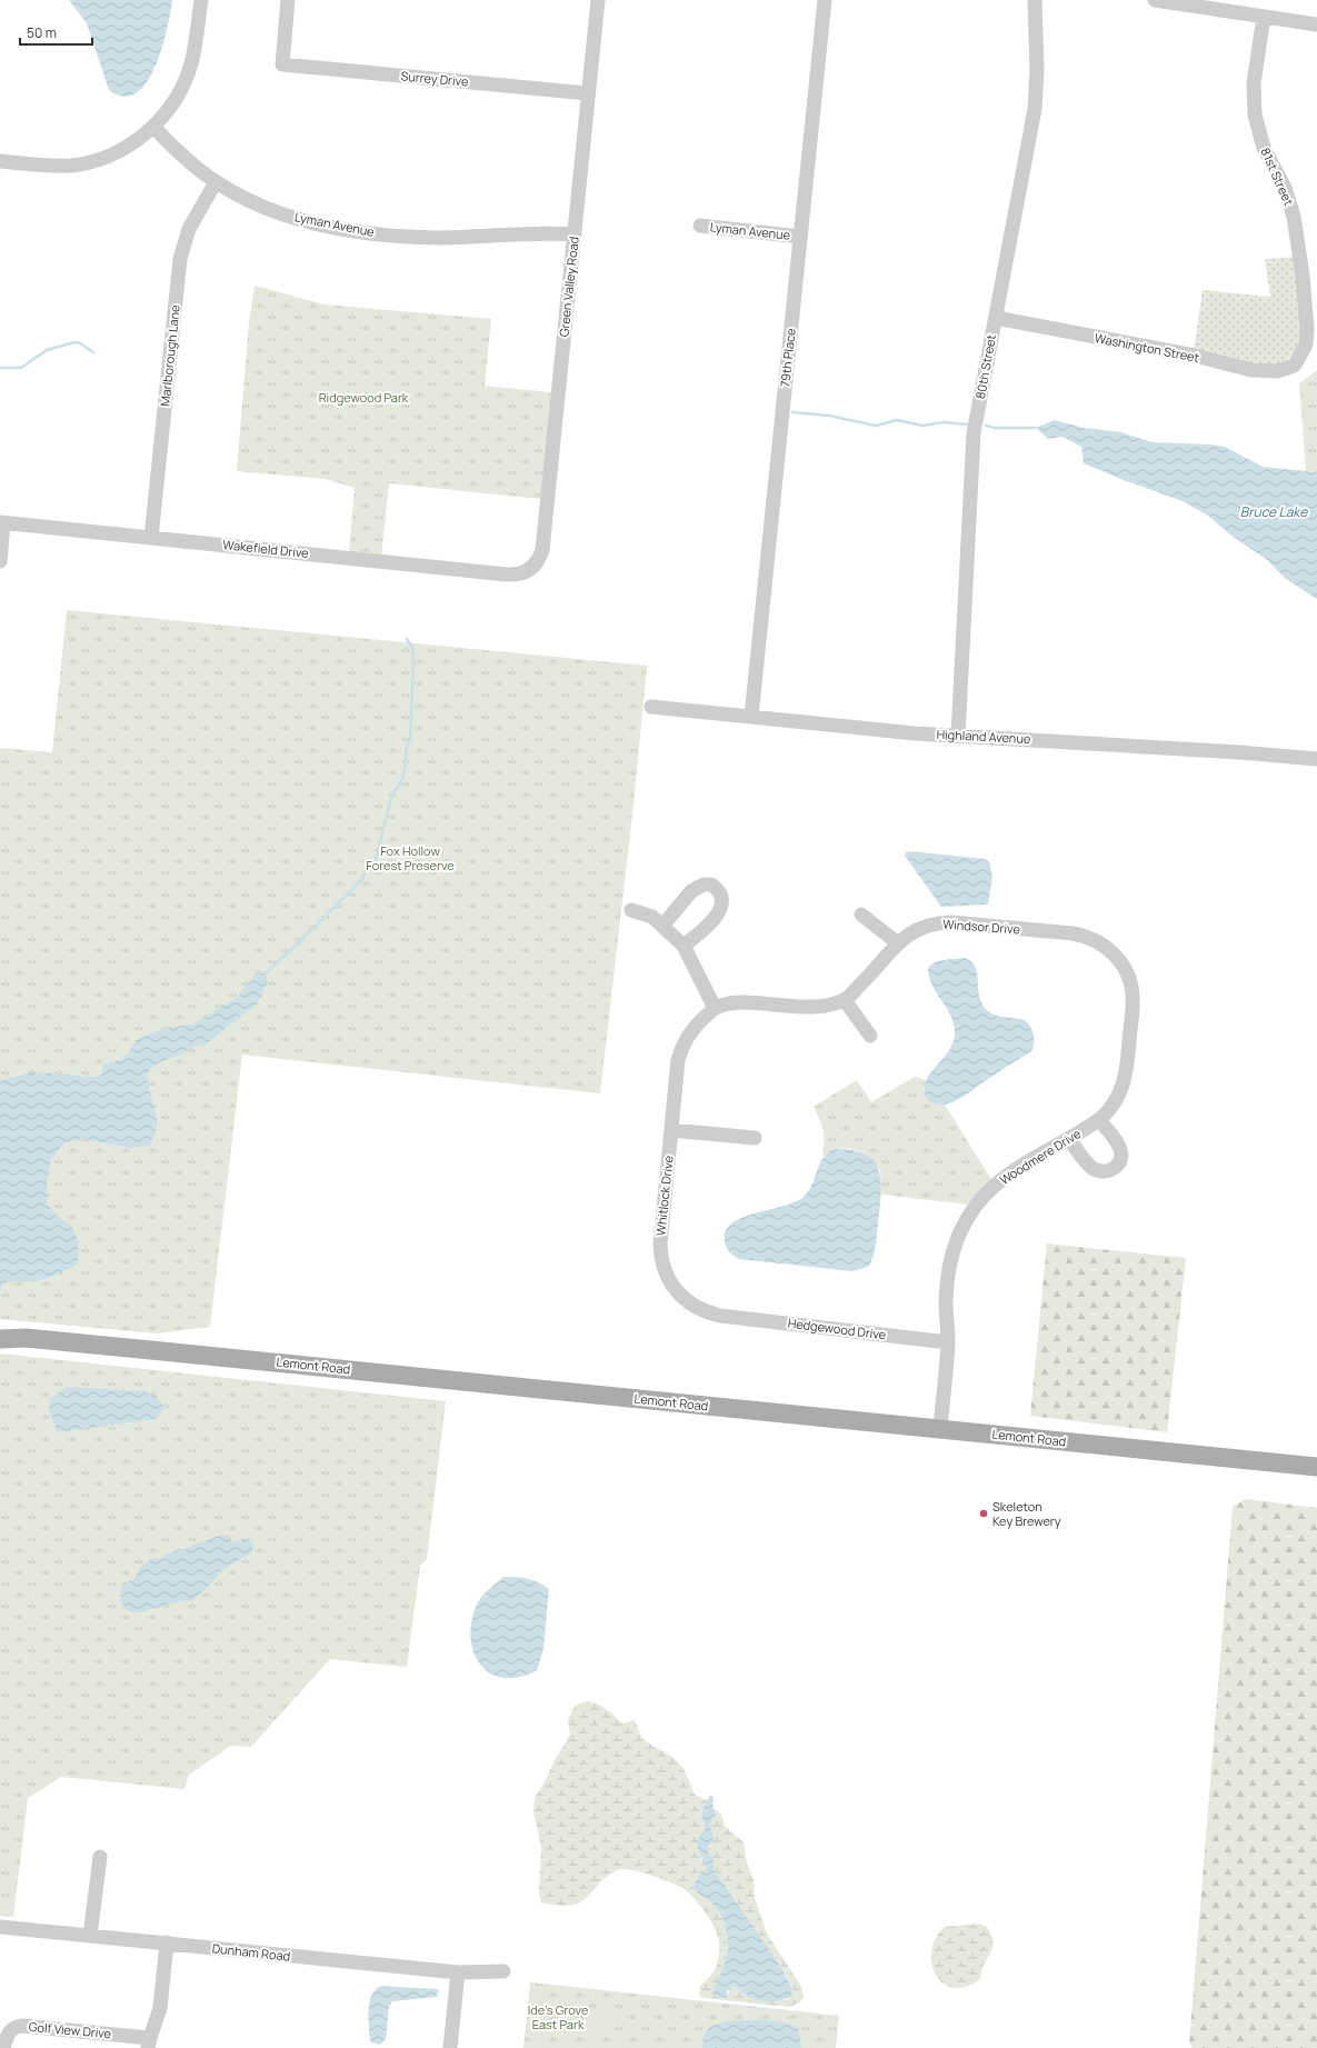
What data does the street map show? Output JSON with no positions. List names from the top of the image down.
{
  "streets": {
    "main road": ["Lemont Road"],
    "street": [
      "Surrey Drive",
      "81st Street",
      "Lyman Avenue",
      "Green Valley Road",
      "Washington Street",
      "Marlborough Lane",
      "79th Place",
      "80th Street",
      "Wakefield Drive",
      "Highland Avenue",
      "Windsor Drive",
      "Woodmere Drive",
      "Whitlock Drive",
      "Hedgewood Drive",
      "Dunham Road",
      "Golf View Drive"
    ]
  },
  "crossings": [
    ["Surrey Drive", "Green Valley Road"],
    ["81st Street", "Washington Street"],
    ["Lyman Avenue", "Green Valley Road"],
    ["Lyman Avenue", "Marlborough Lane"],
    ["Lyman Avenue", "79th Place"],
    ["Green Valley Road", "Wakefield Drive"],
    ["Washington Street", "80th Street"],
    ["Marlborough Lane", "Wakefield Drive"],
    ["79th Place", "Highland Avenue"],
    ["80th Street", "Highland Avenue"],
    ["Windsor Drive", "Woodmere Drive"],
    ["Woodmere Drive", "Hedgewood Drive"],
    ["Woodmere Drive", "Lemont Road"],
    ["Whitlock Drive", "Hedgewood Drive"],
    ["Dunham Road", "Golf View Drive"]
  ],
  "water": ["Bruce Lake"],
  "parks": ["Ridgewood Park", "Fox Hollow Forest Preserve", "Ide's Grove East Park"],
  "places": ["Skeleton Key Brewery"],
  "scale_bar": "50 m"
}
